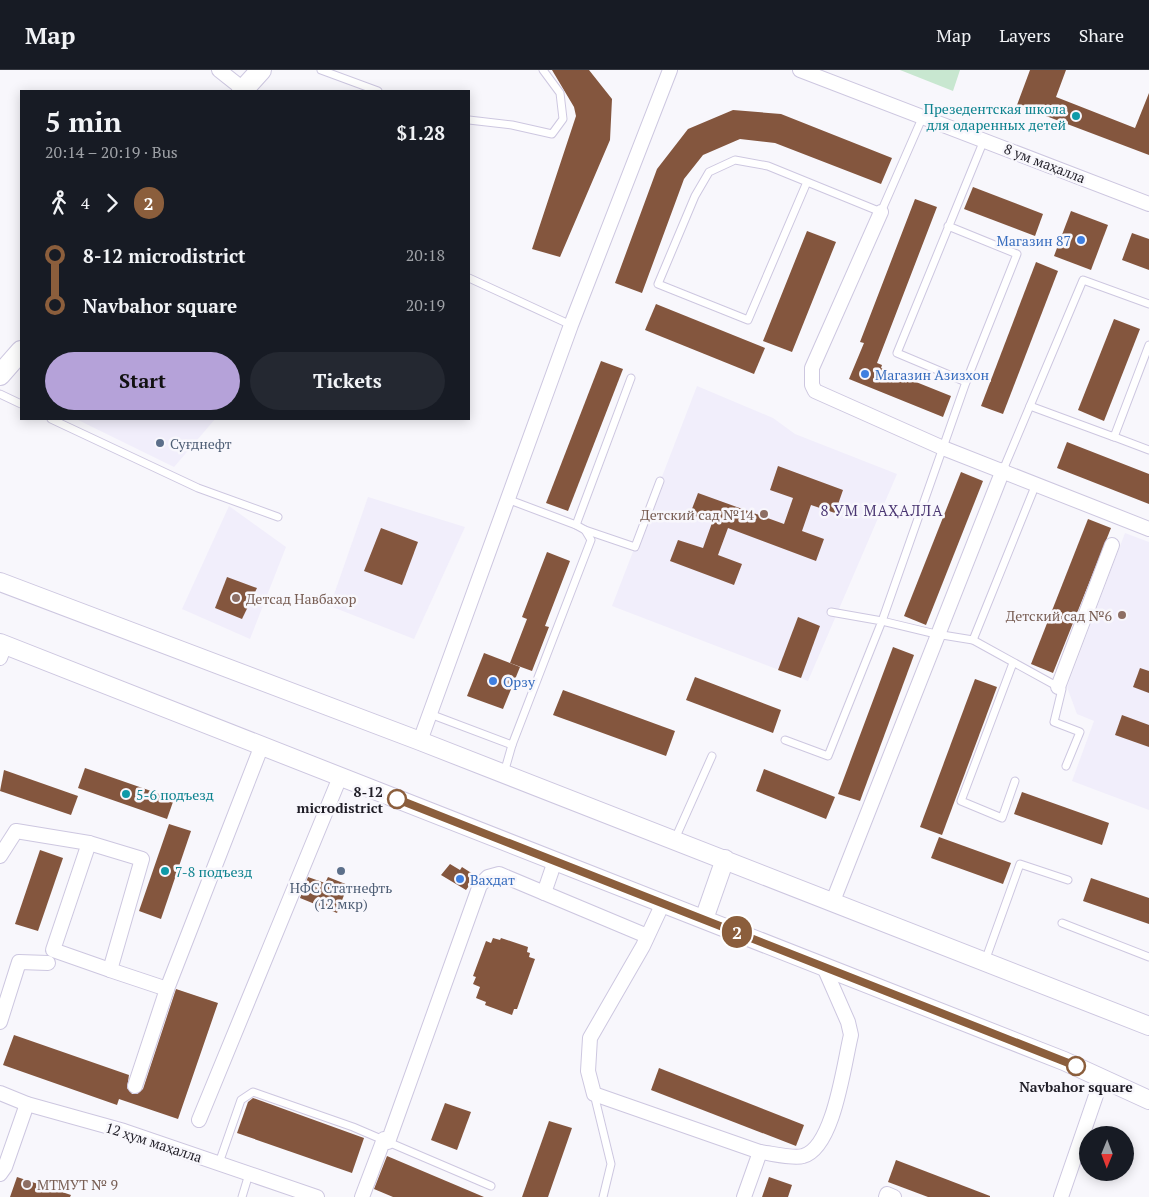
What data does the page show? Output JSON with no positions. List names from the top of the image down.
{
  "streets": {
    "street": ["8 ум маҳалла", "12 ҳум маҳалла"]
  },
  "districts": ["8 УМ МАҲАЛЛА"],
  "places": [
    "Презедентская школа для одаренных детей",
    "Магазин 87",
    "Магазин Азизхон",
    "Суғднефт",
    "Детский сад №14",
    "Детсад Навбахор",
    "Детский сад №6",
    "Орзу",
    "5-6 подъезд",
    "8-12 microdistrict",
    "7-8 подъезд",
    "НФС Статнефть (12 мкр)",
    "Вахдат",
    "Navbahor square",
    "МТМУТ № 9"
  ],
  "lines": ["bus line 2"],
  "north": "bottom",
  "page": {
    "header": "Map",
    "nav": ["Map", "Layers", "Share"],
    "on_map": "2",
    "heading": ["5 min", "20:14 – 20:19 · Bus", "$1.28"],
    "legs": ["4", "2"],
    "list": [
      {
        "name": "8-12 microdistrict",
        "value": "20:18"
      },
      {
        "name": "Navbahor square",
        "value": "20:19"
      }
    ],
    "buttons": ["Start", "Tickets"]
  }
}
